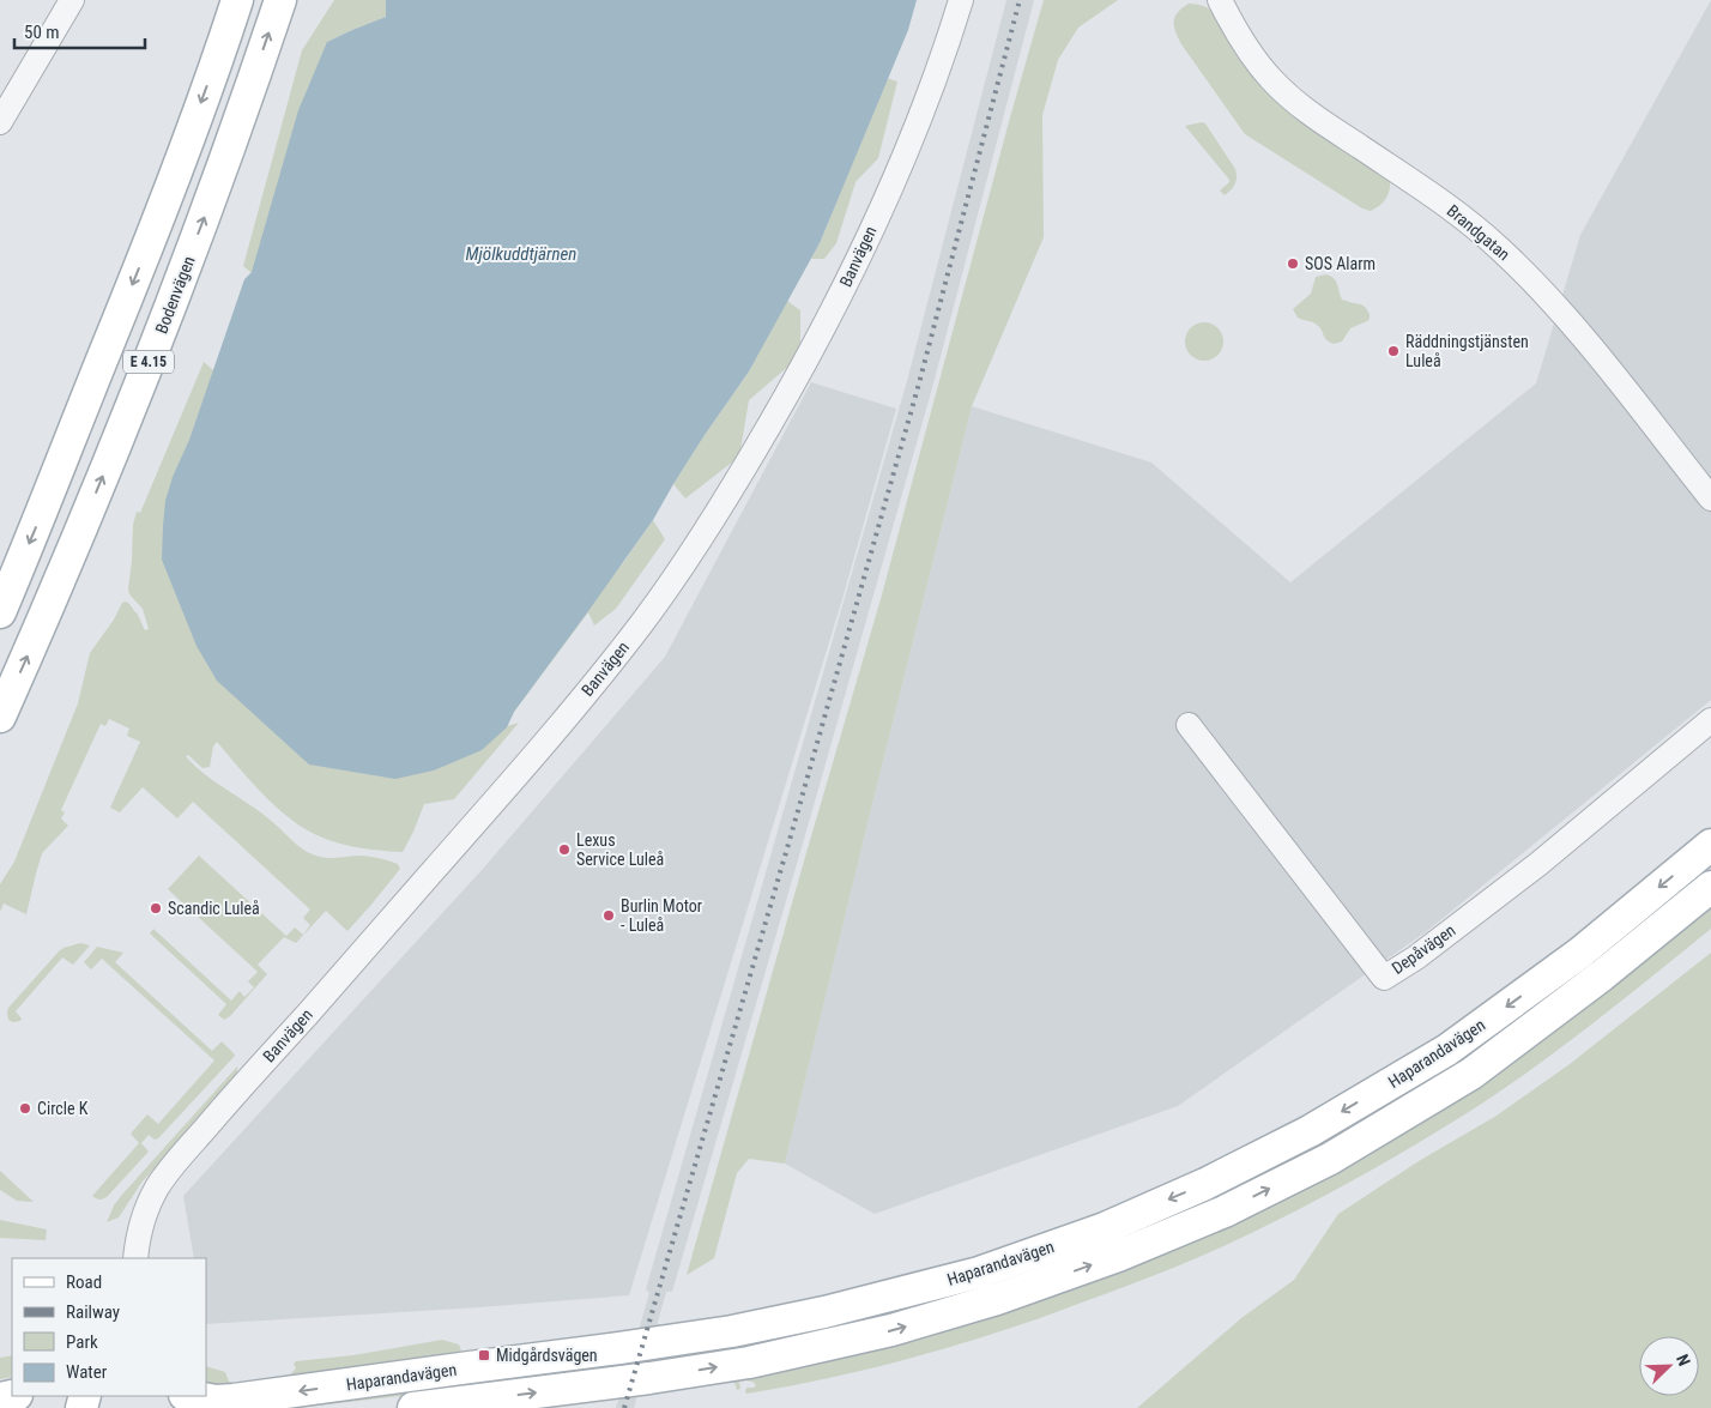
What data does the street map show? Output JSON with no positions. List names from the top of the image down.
{
  "streets": {
    "main road": ["Bodenvägen", "E 4.15", "Haparandavägen"],
    "street": ["Brandgatan", "Banvägen", "Depåvägen"]
  },
  "water": ["Mjölkuddtjärnen"],
  "places": {
    "other": [
      "SOS Alarm",
      "Räddningstjänsten Luleå",
      "Lexus Service Luleå",
      "Scandic Luleå",
      "Burlin Motor - Luleå",
      "Circle K"
    ],
    "transit": ["Midgårdsvägen"]
  },
  "legend": [
    "Road",
    "Railway",
    "Park",
    "Water"
  ],
  "scale_bar": "50 m",
  "north": "top right"
}
